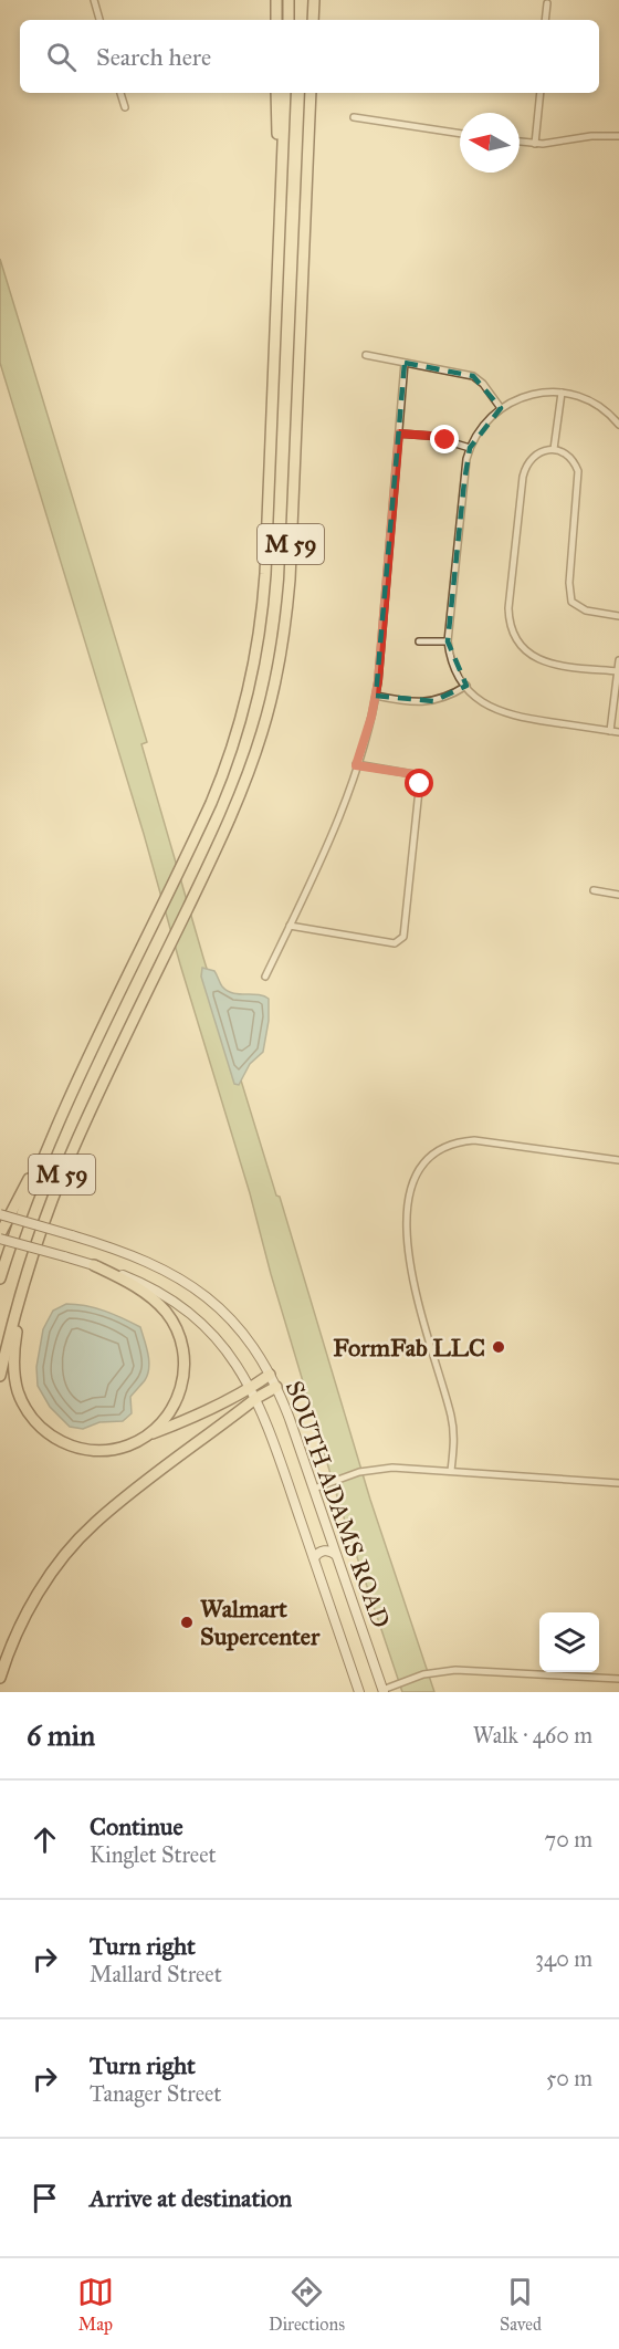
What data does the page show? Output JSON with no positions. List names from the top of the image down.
{
  "streets": {
    "highway": ["M 59"],
    "main road": ["SOUTH ADAMS ROAD"]
  },
  "places": ["FormFab LLC", "Walmart Supercenter"],
  "north": "left",
  "page": {
    "search": "Search here",
    "heading": ["6 min", "Walk · 460 m"],
    "list": [
      ["Continue", "Kinglet Street", "70 m"],
      ["Turn right", "Mallard Street", "340 m"],
      ["Turn right", "Tanager Street", "50 m"],
      "Arrive at destination"
    ],
    "nav": ["Map", "Directions", "Saved"]
  }
}
